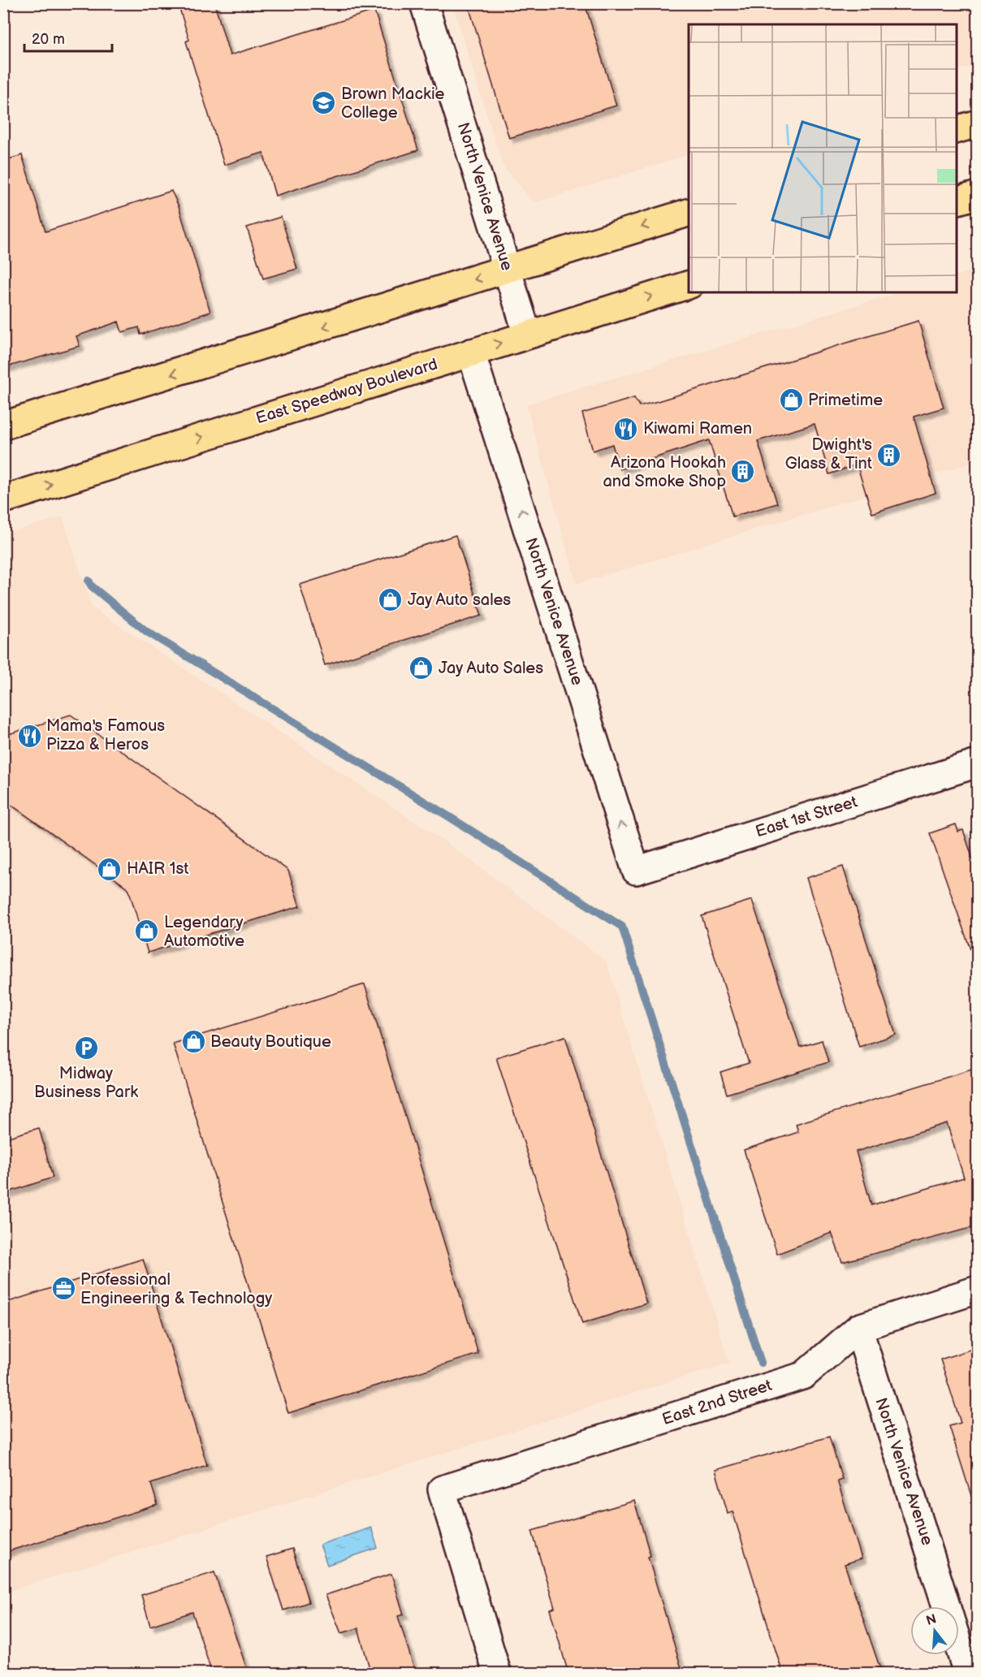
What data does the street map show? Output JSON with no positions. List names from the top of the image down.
{
  "streets": {
    "main road": ["East Speedway Boulevard"],
    "street": ["North Venice Avenue", "East 1st Street", "East 2nd Street"]
  },
  "crossings": [
    ["North Venice Avenue", "East Speedway Boulevard"],
    ["North Venice Avenue", "East 1st Street"],
    ["North Venice Avenue", "East 2nd Street"]
  ],
  "one_way": ["North Venice Avenue"],
  "places": {
    "school or university": ["Brown Mackie College"],
    "shop": [
      "Primetime",
      "Jay Auto sales",
      "Jay Auto Sales",
      "HAIR 1st",
      "Legendary Automotive",
      "Beauty Boutique"
    ],
    "restaurant": ["Kiwami Ramen", "Mama's Famous Pizza & Heros"],
    "building": ["Dwight's Glass & Tint", "Arizona Hookah and Smoke Shop"],
    "parking": ["Midway Business Park"],
    "office": ["Professional Engineering & Technology"]
  },
  "scale_bar": "20 m",
  "north": "top"
}
